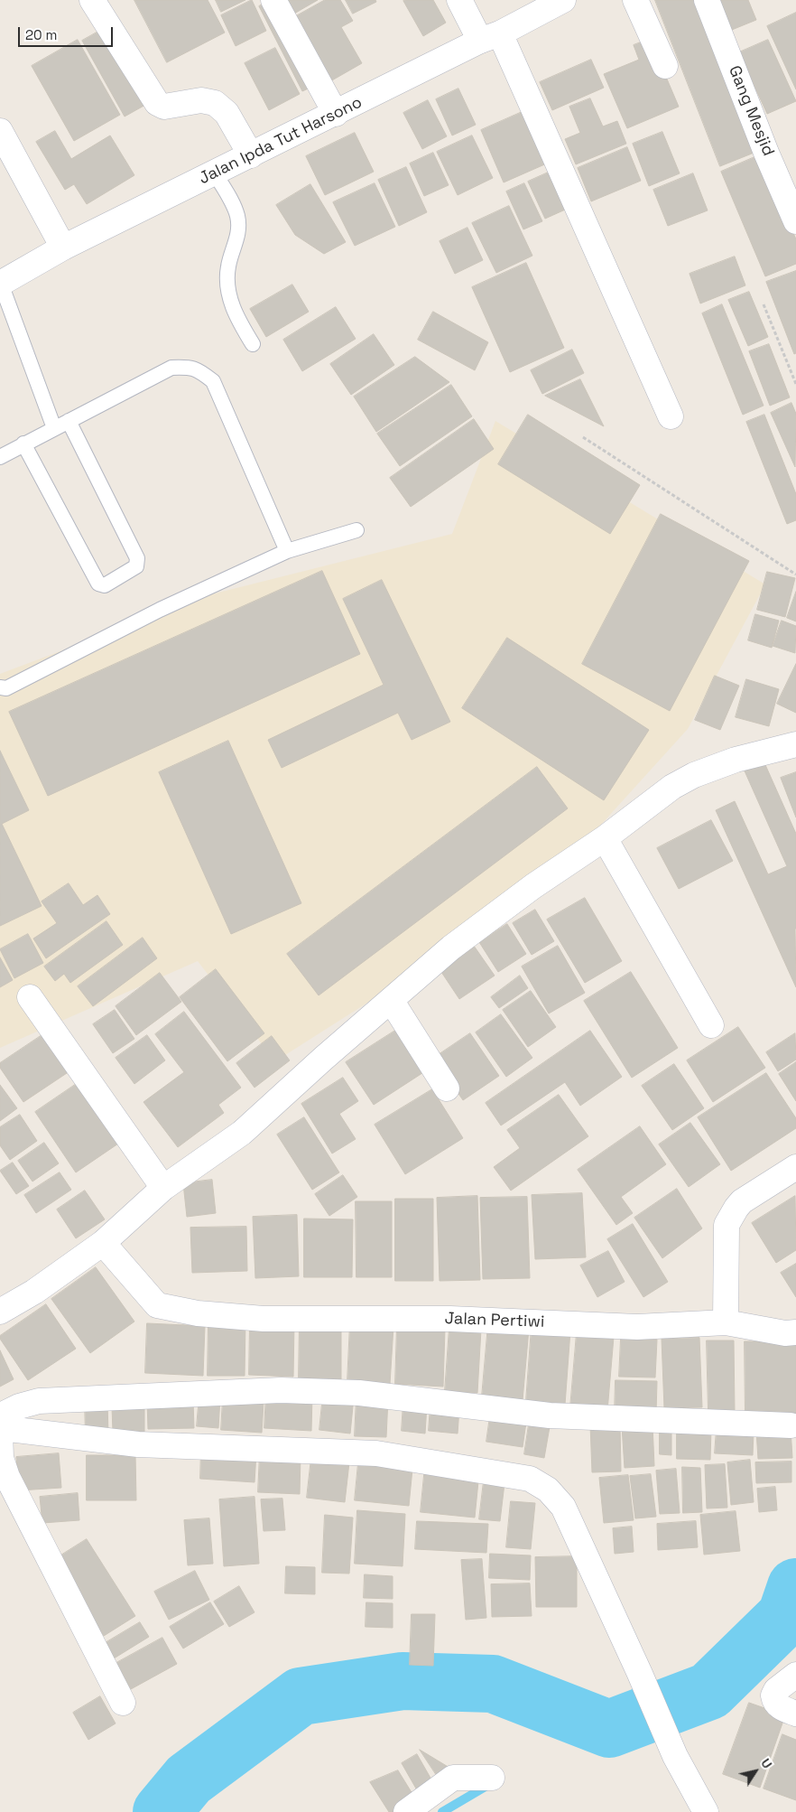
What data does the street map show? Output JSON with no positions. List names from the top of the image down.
{
  "streets": {
    "street": ["Gang Mesjid", "Jalan Ipda Tut Harsono", "Jalan Pertiwi"]
  },
  "scale_bar": "20 m",
  "north": "top right"
}
